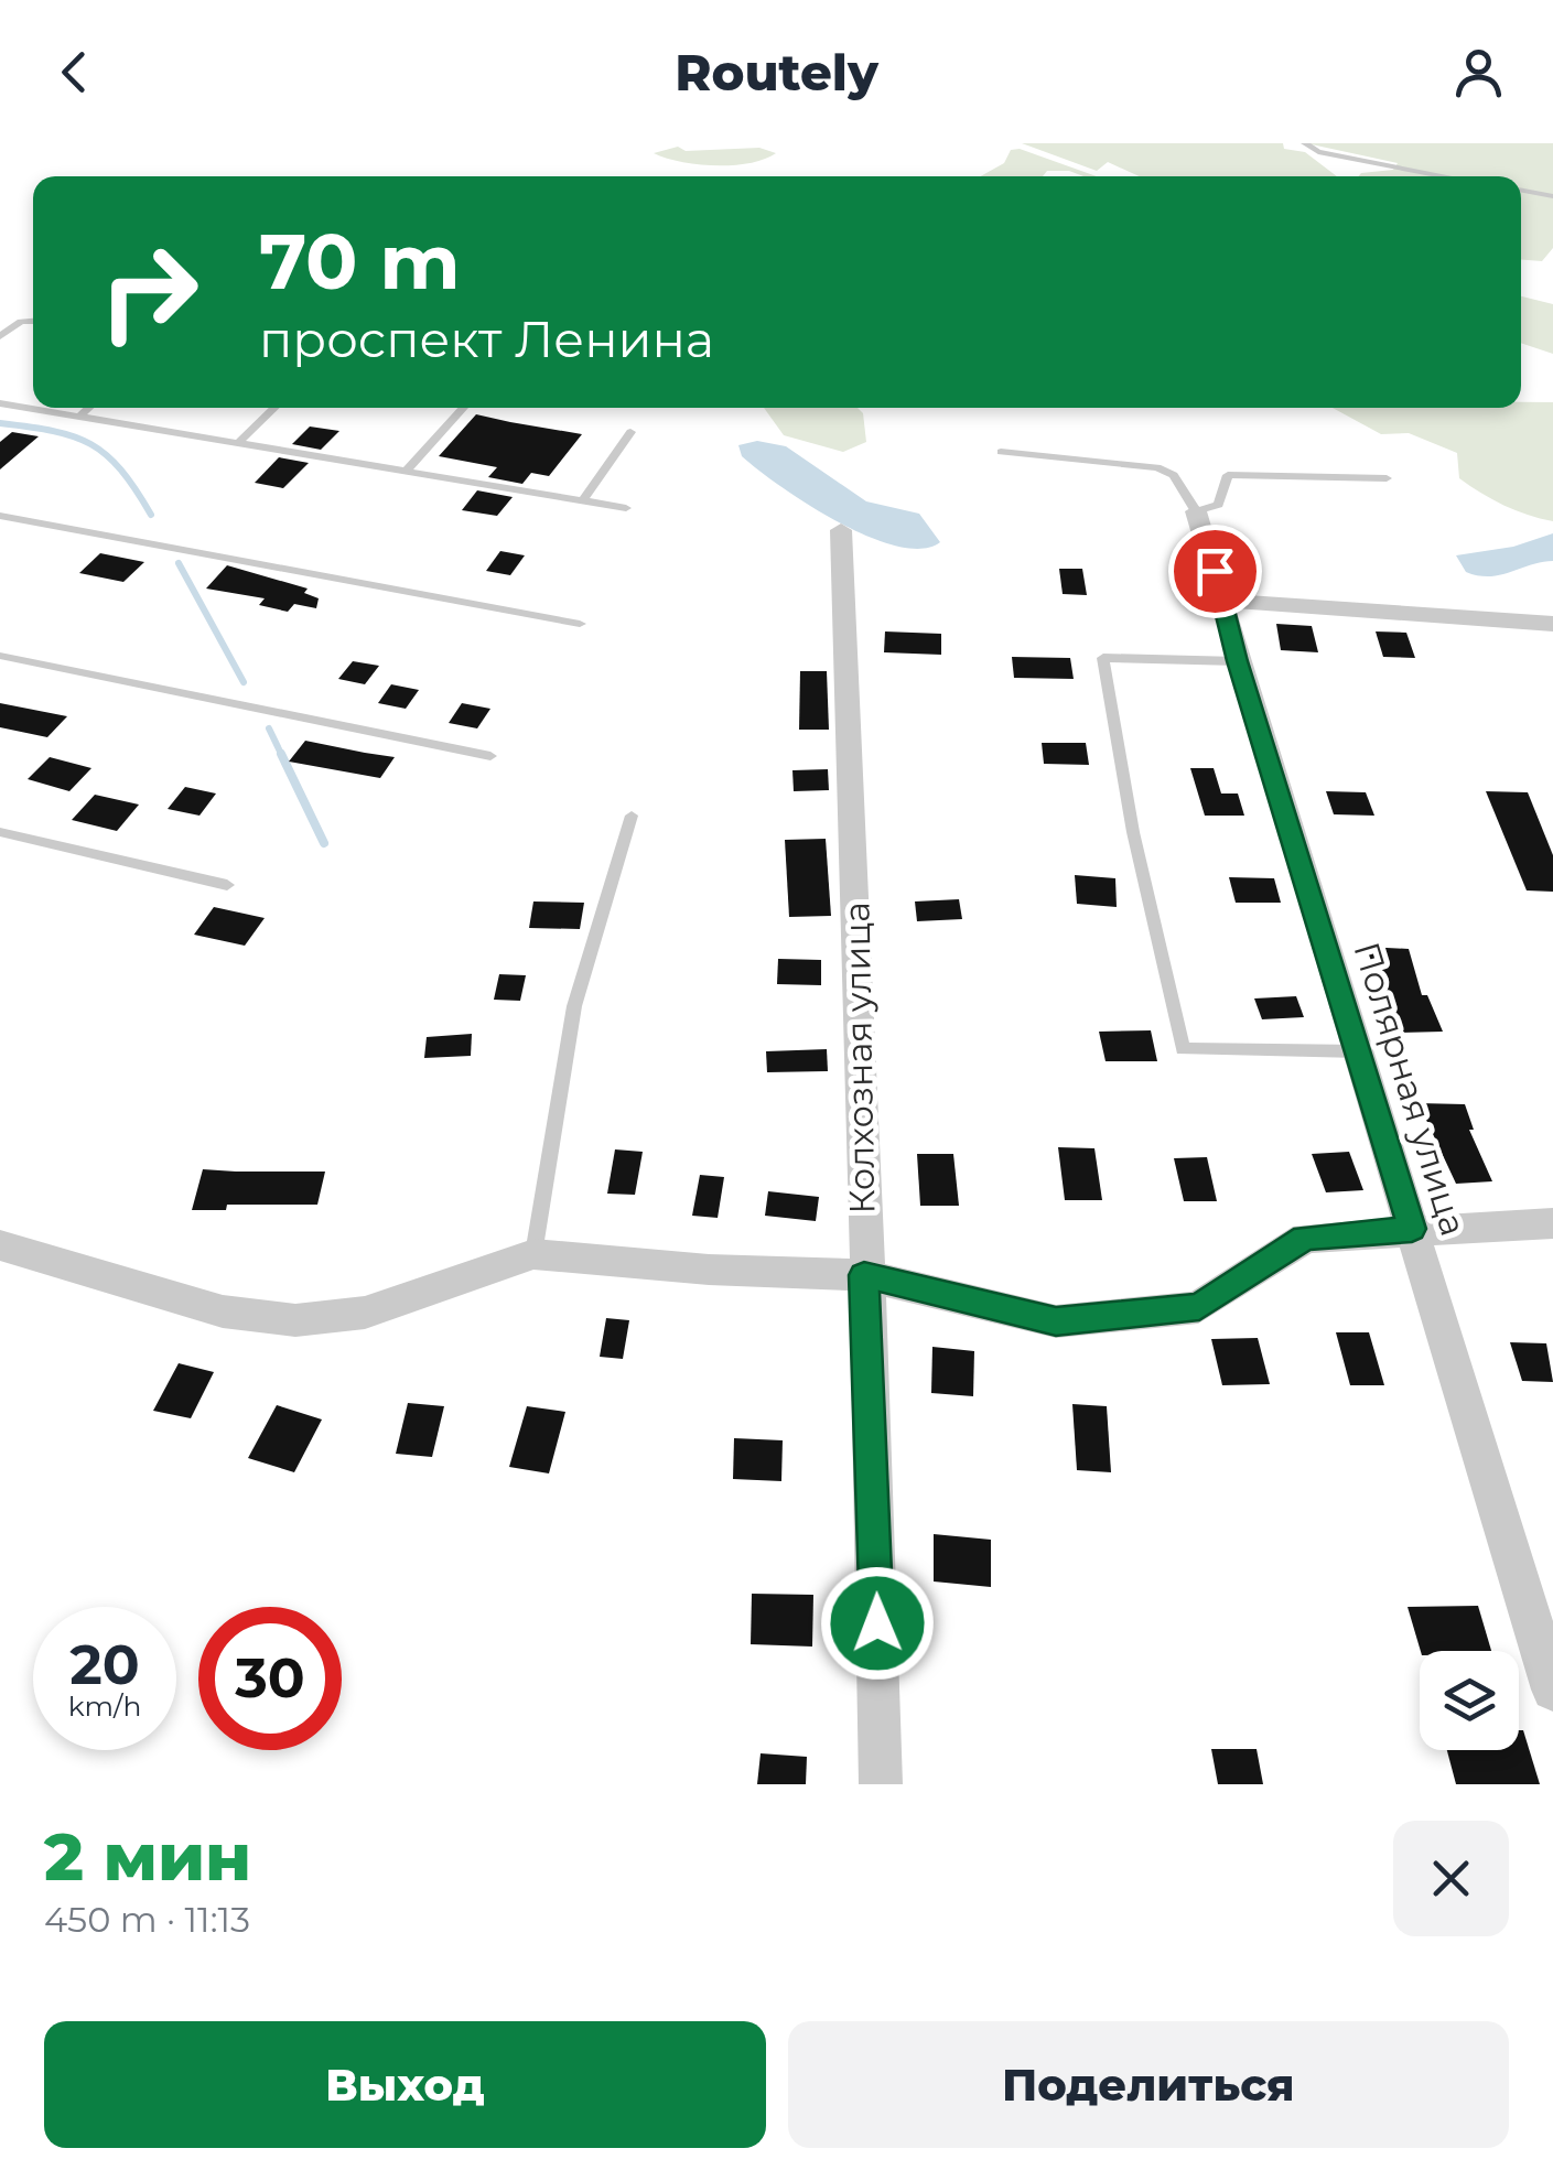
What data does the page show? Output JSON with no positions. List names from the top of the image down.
{
  "streets": {
    "street": ["Колхозная улица", "Полярная улица"]
  },
  "page": {
    "header": "Routely",
    "turn": ["70 m", "проспект Ленина"],
    "speed": "20 km/h",
    "limit": "30",
    "heading": ["2 мин", "450 m · 11:13"],
    "buttons": ["Выход", "Поделиться"]
  }
}
